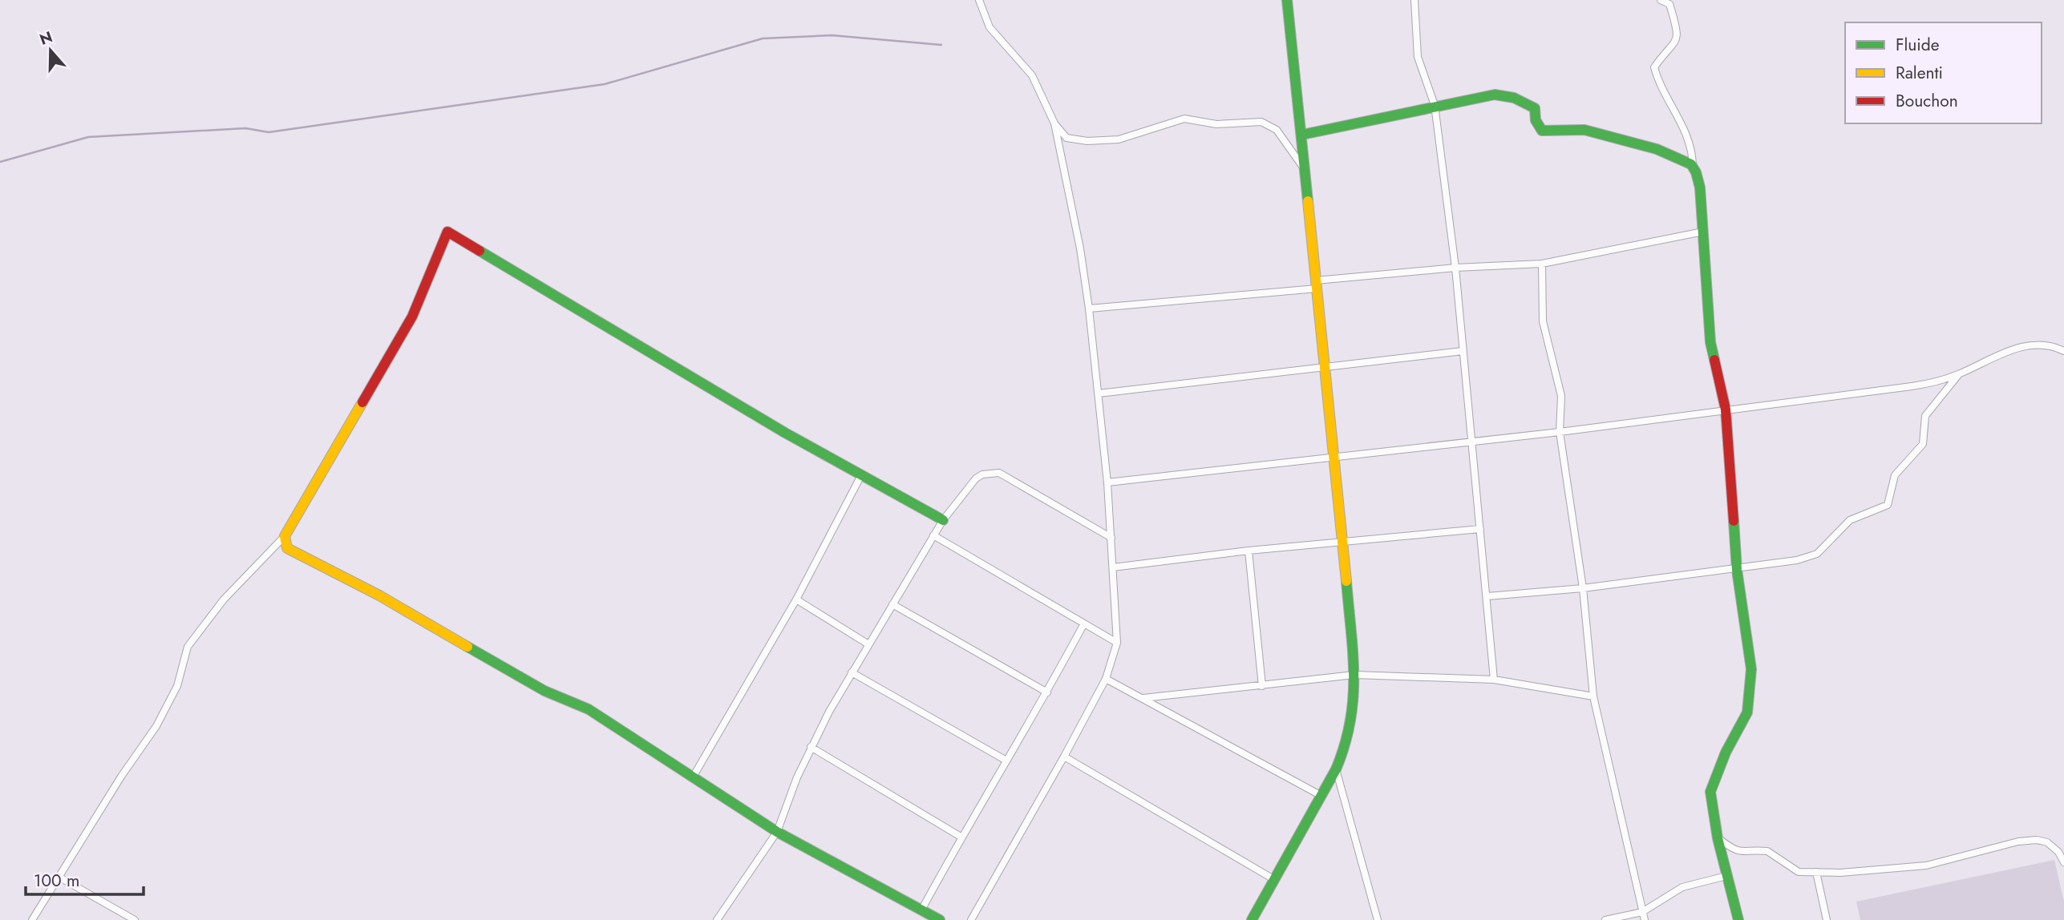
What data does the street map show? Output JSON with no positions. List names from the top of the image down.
{
  "legend": ["Fluide", "Ralenti", "Bouchon"],
  "scale_bar": "100 m",
  "north": "top"
}
